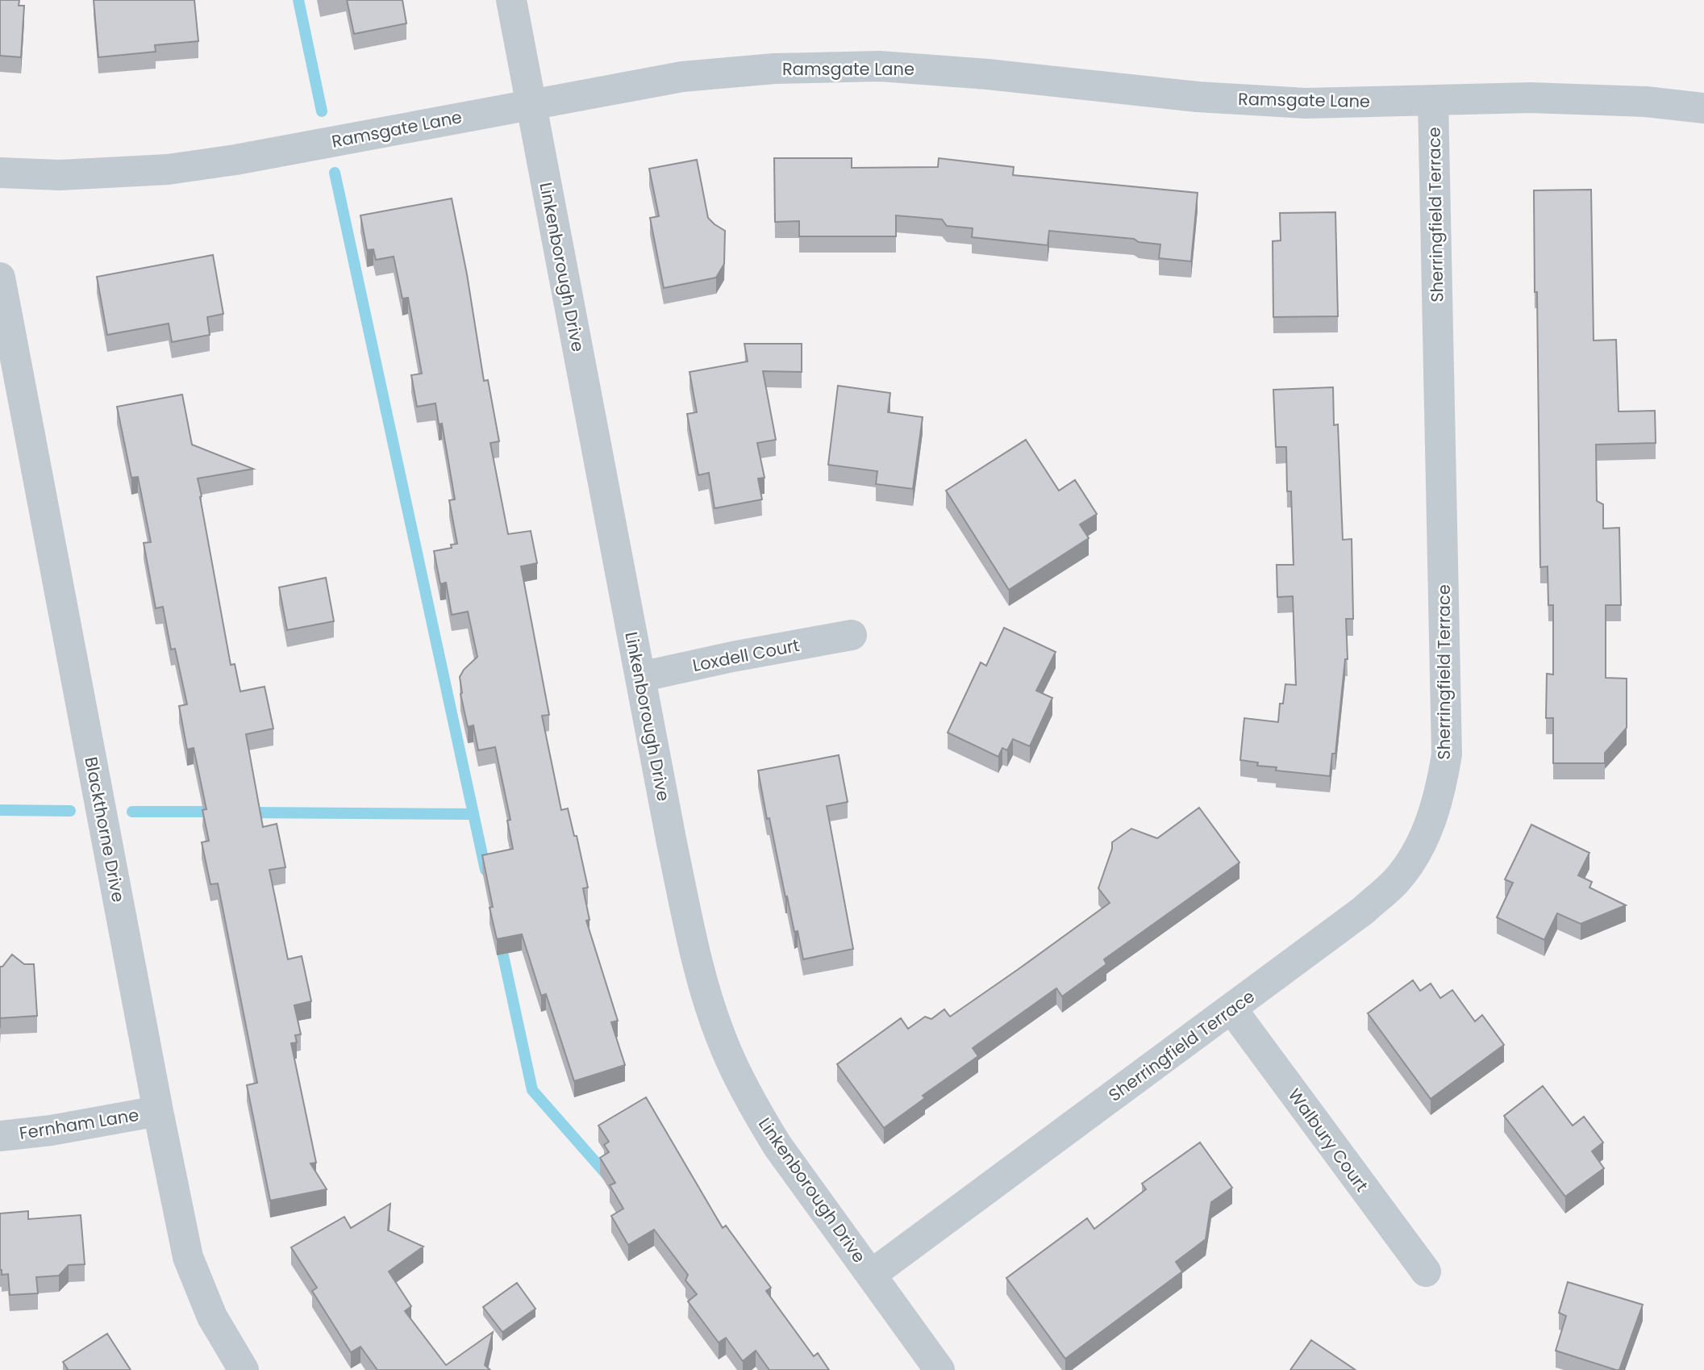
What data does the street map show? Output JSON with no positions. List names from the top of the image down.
{
  "streets": {
    "street": [
      "Ramsgate Lane",
      "Sherringfield Terrace",
      "Linkenborough Drive",
      "Loxdell Court",
      "Blackthorne Drive",
      "Fernham Lane",
      "Walbury Court"
    ]
  },
  "crossings": [
    ["Ramsgate Lane", "Sherringfield Terrace"],
    ["Ramsgate Lane", "Linkenborough Drive"],
    ["Sherringfield Terrace", "Linkenborough Drive"],
    ["Sherringfield Terrace", "Walbury Court"],
    ["Linkenborough Drive", "Loxdell Court"],
    ["Blackthorne Drive", "Fernham Lane"]
  ]
}
